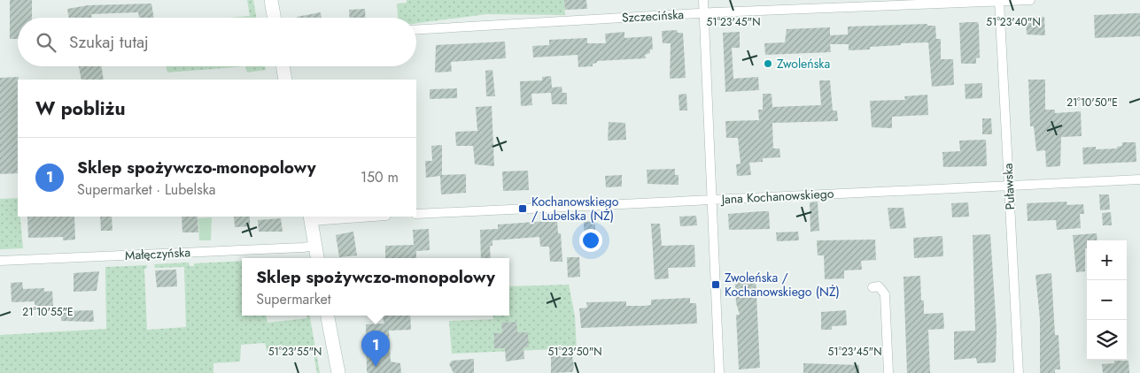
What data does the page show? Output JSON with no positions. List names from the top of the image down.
{
  "streets": {
    "street": [
      "Szczecińska",
      "Puławska",
      "Jana Kochanowskiego",
      "Małęczyńska"
    ]
  },
  "crossings": [
    ["Szczecińska", "Puławska"],
    ["Puławska", "Jana Kochanowskiego"]
  ],
  "places": {
    "other": ["Zwoleńska"],
    "transit": ["Kochanowskiego / Lubelska (NŻ)", "Zwoleńska / Kochanowskiego (NŻ)"]
  },
  "page": {
    "search": "Szukaj tutaj",
    "heading": "W pobliżu",
    "list": [
      {
        "mark": "1",
        "name": "Sklep spożywczo-monopolowy",
        "note": "Supermarket · Lubelska",
        "value": "150 m"
      }
    ],
    "map_buttons": ["+", "−"],
    "popup": ["Sklep spożywczo-monopolowy", "Supermarket"],
    "pins": "1"
  },
  "coordinates": [
    "51°23'45\"N",
    "51°23'40\"N",
    "21°10'50\"E",
    "21°10'55\"E",
    "51°23'55\"N",
    "51°23'50\"N"
  ]
}
